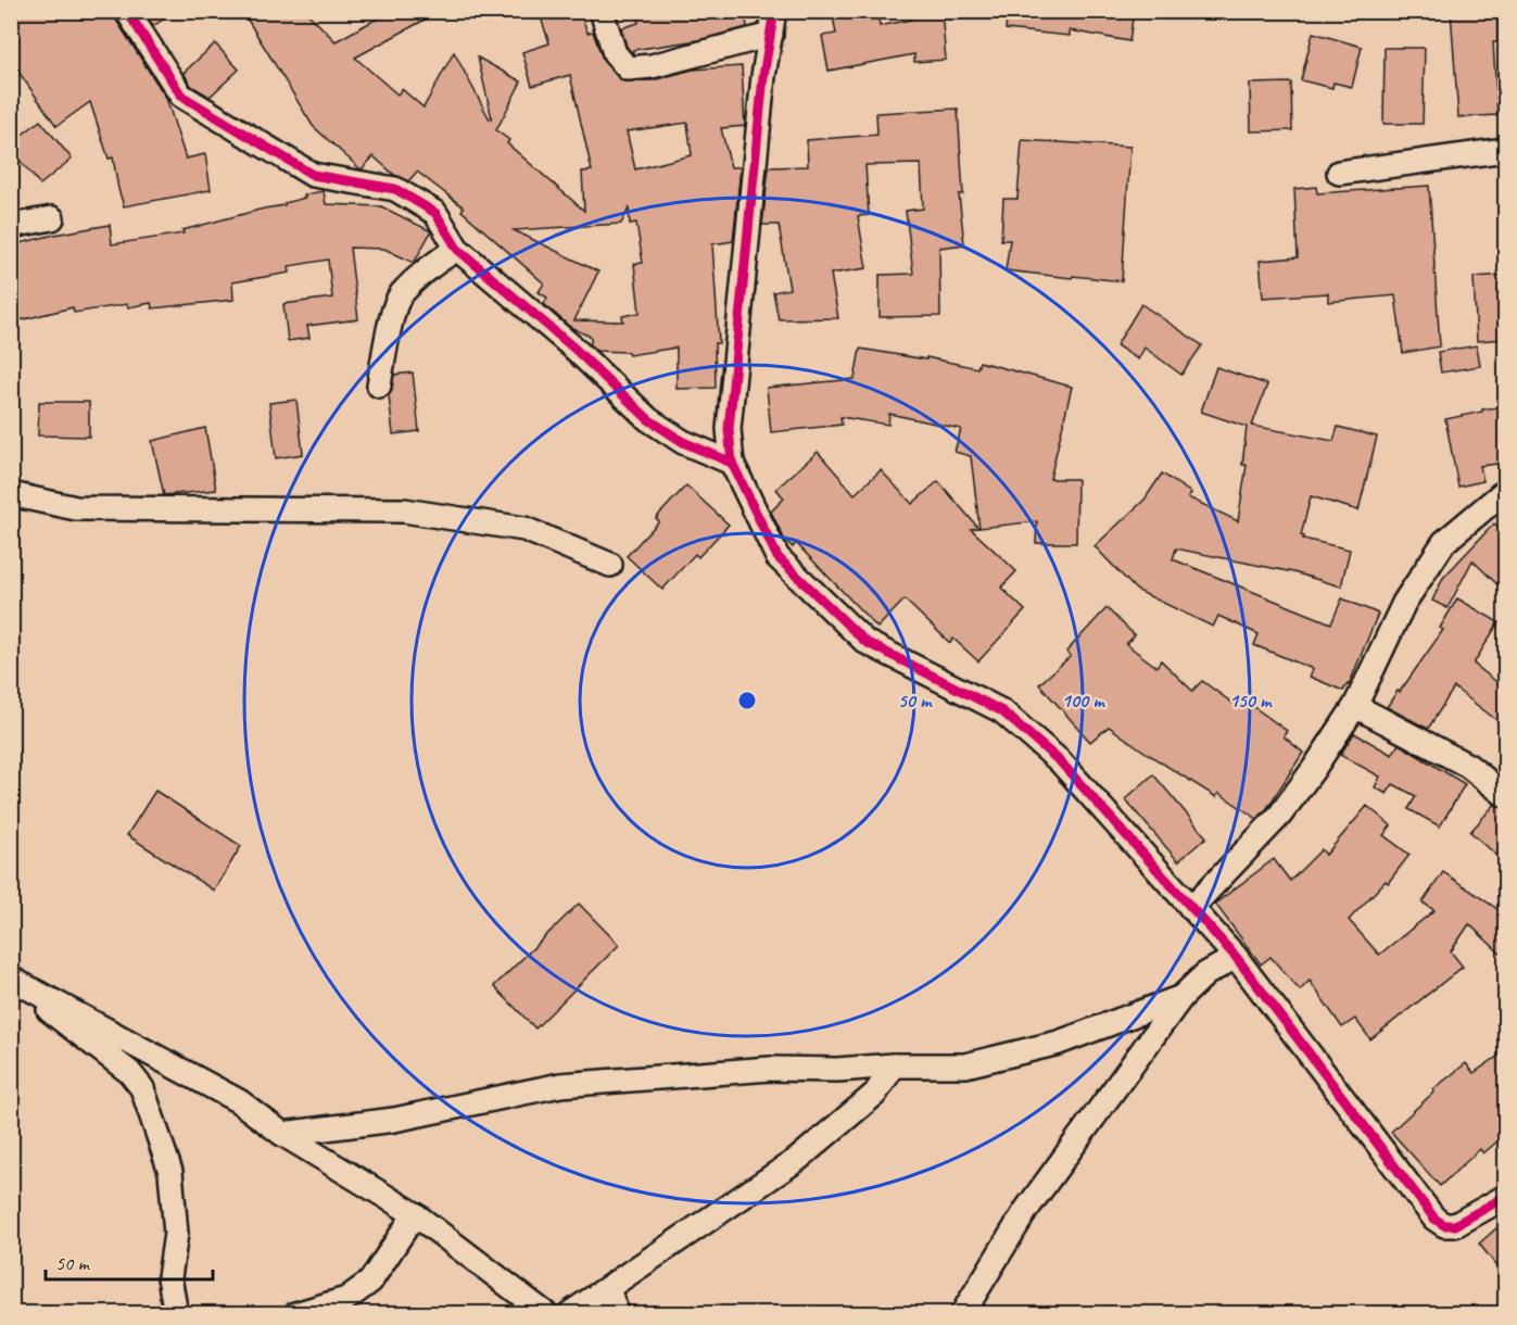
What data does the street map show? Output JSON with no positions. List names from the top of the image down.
{
  "scale_bar": "50 m",
  "rings": ["50 m", "100 m", "150 m"]
}
